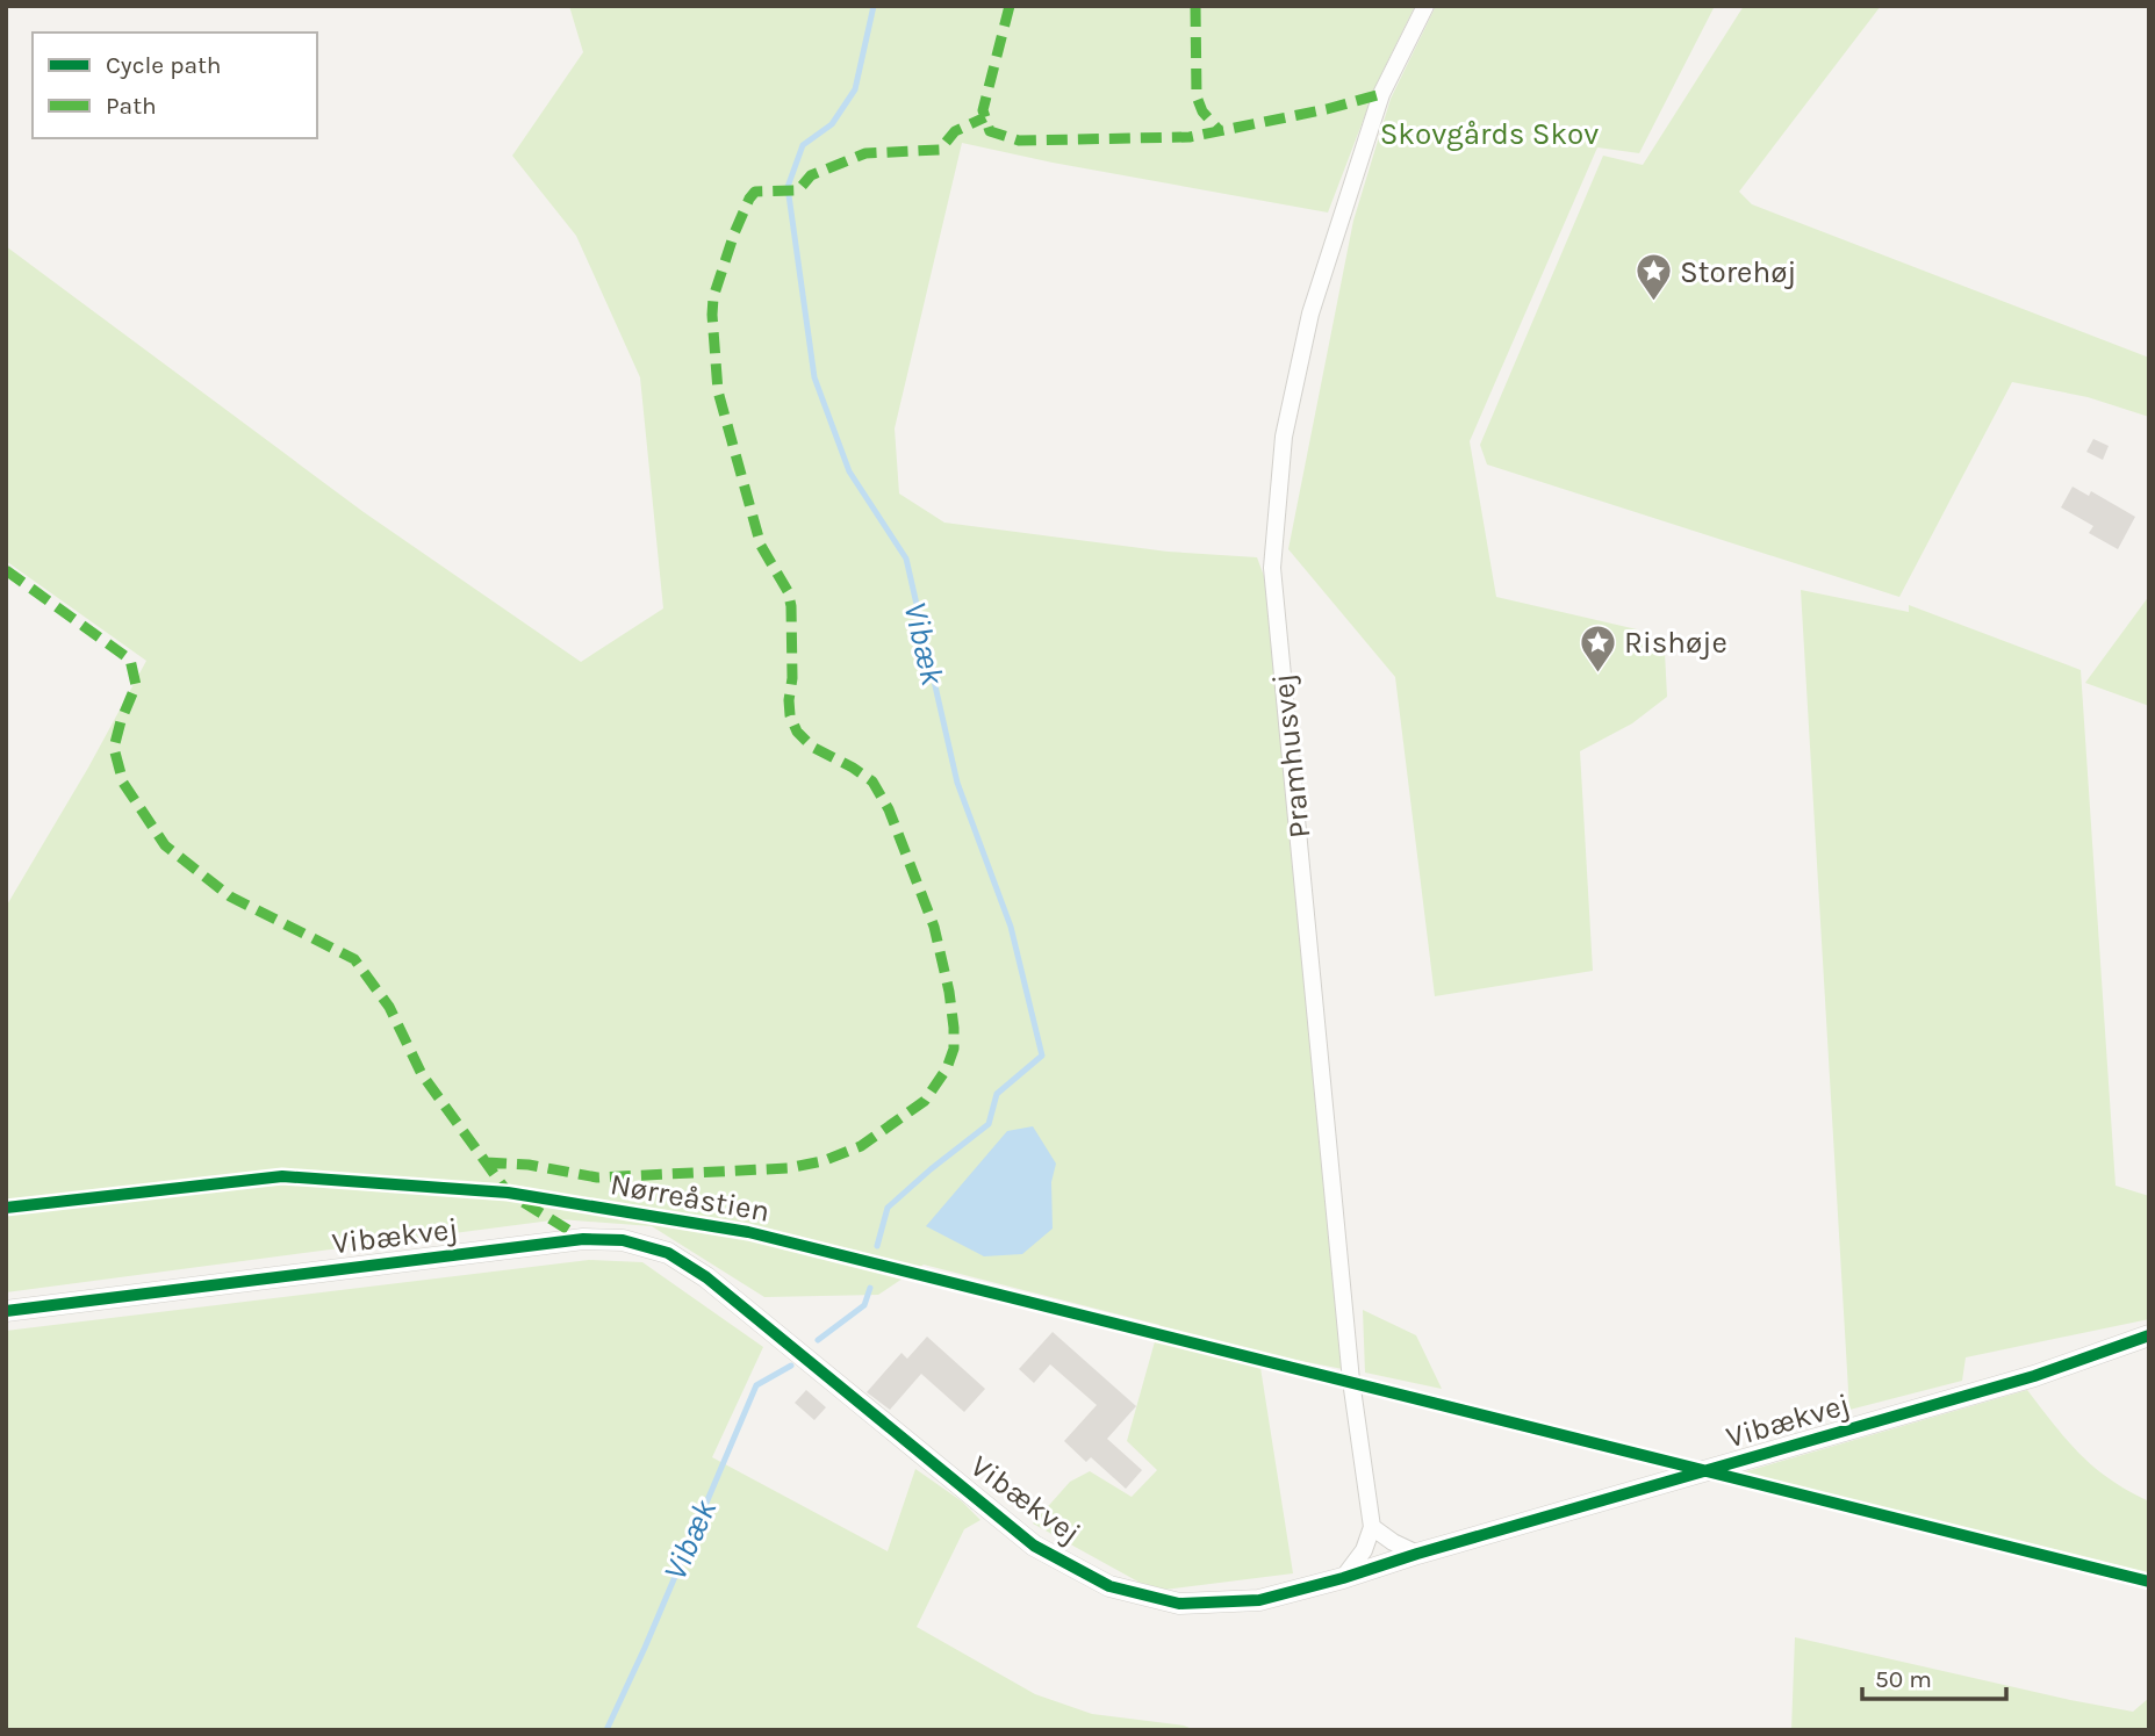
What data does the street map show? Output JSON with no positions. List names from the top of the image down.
{
  "streets": {
    "street": ["Pramhusvej", "Vibækvej"],
    "cycle path": ["Nørreåstien"]
  },
  "water": ["Vibæk"],
  "parks": ["Skovgårds Skov"],
  "places": {
    "place": ["Storehøj", "Rishøje"]
  },
  "legend": ["Cycle path", "Path"],
  "scale_bar": "50 m"
}
